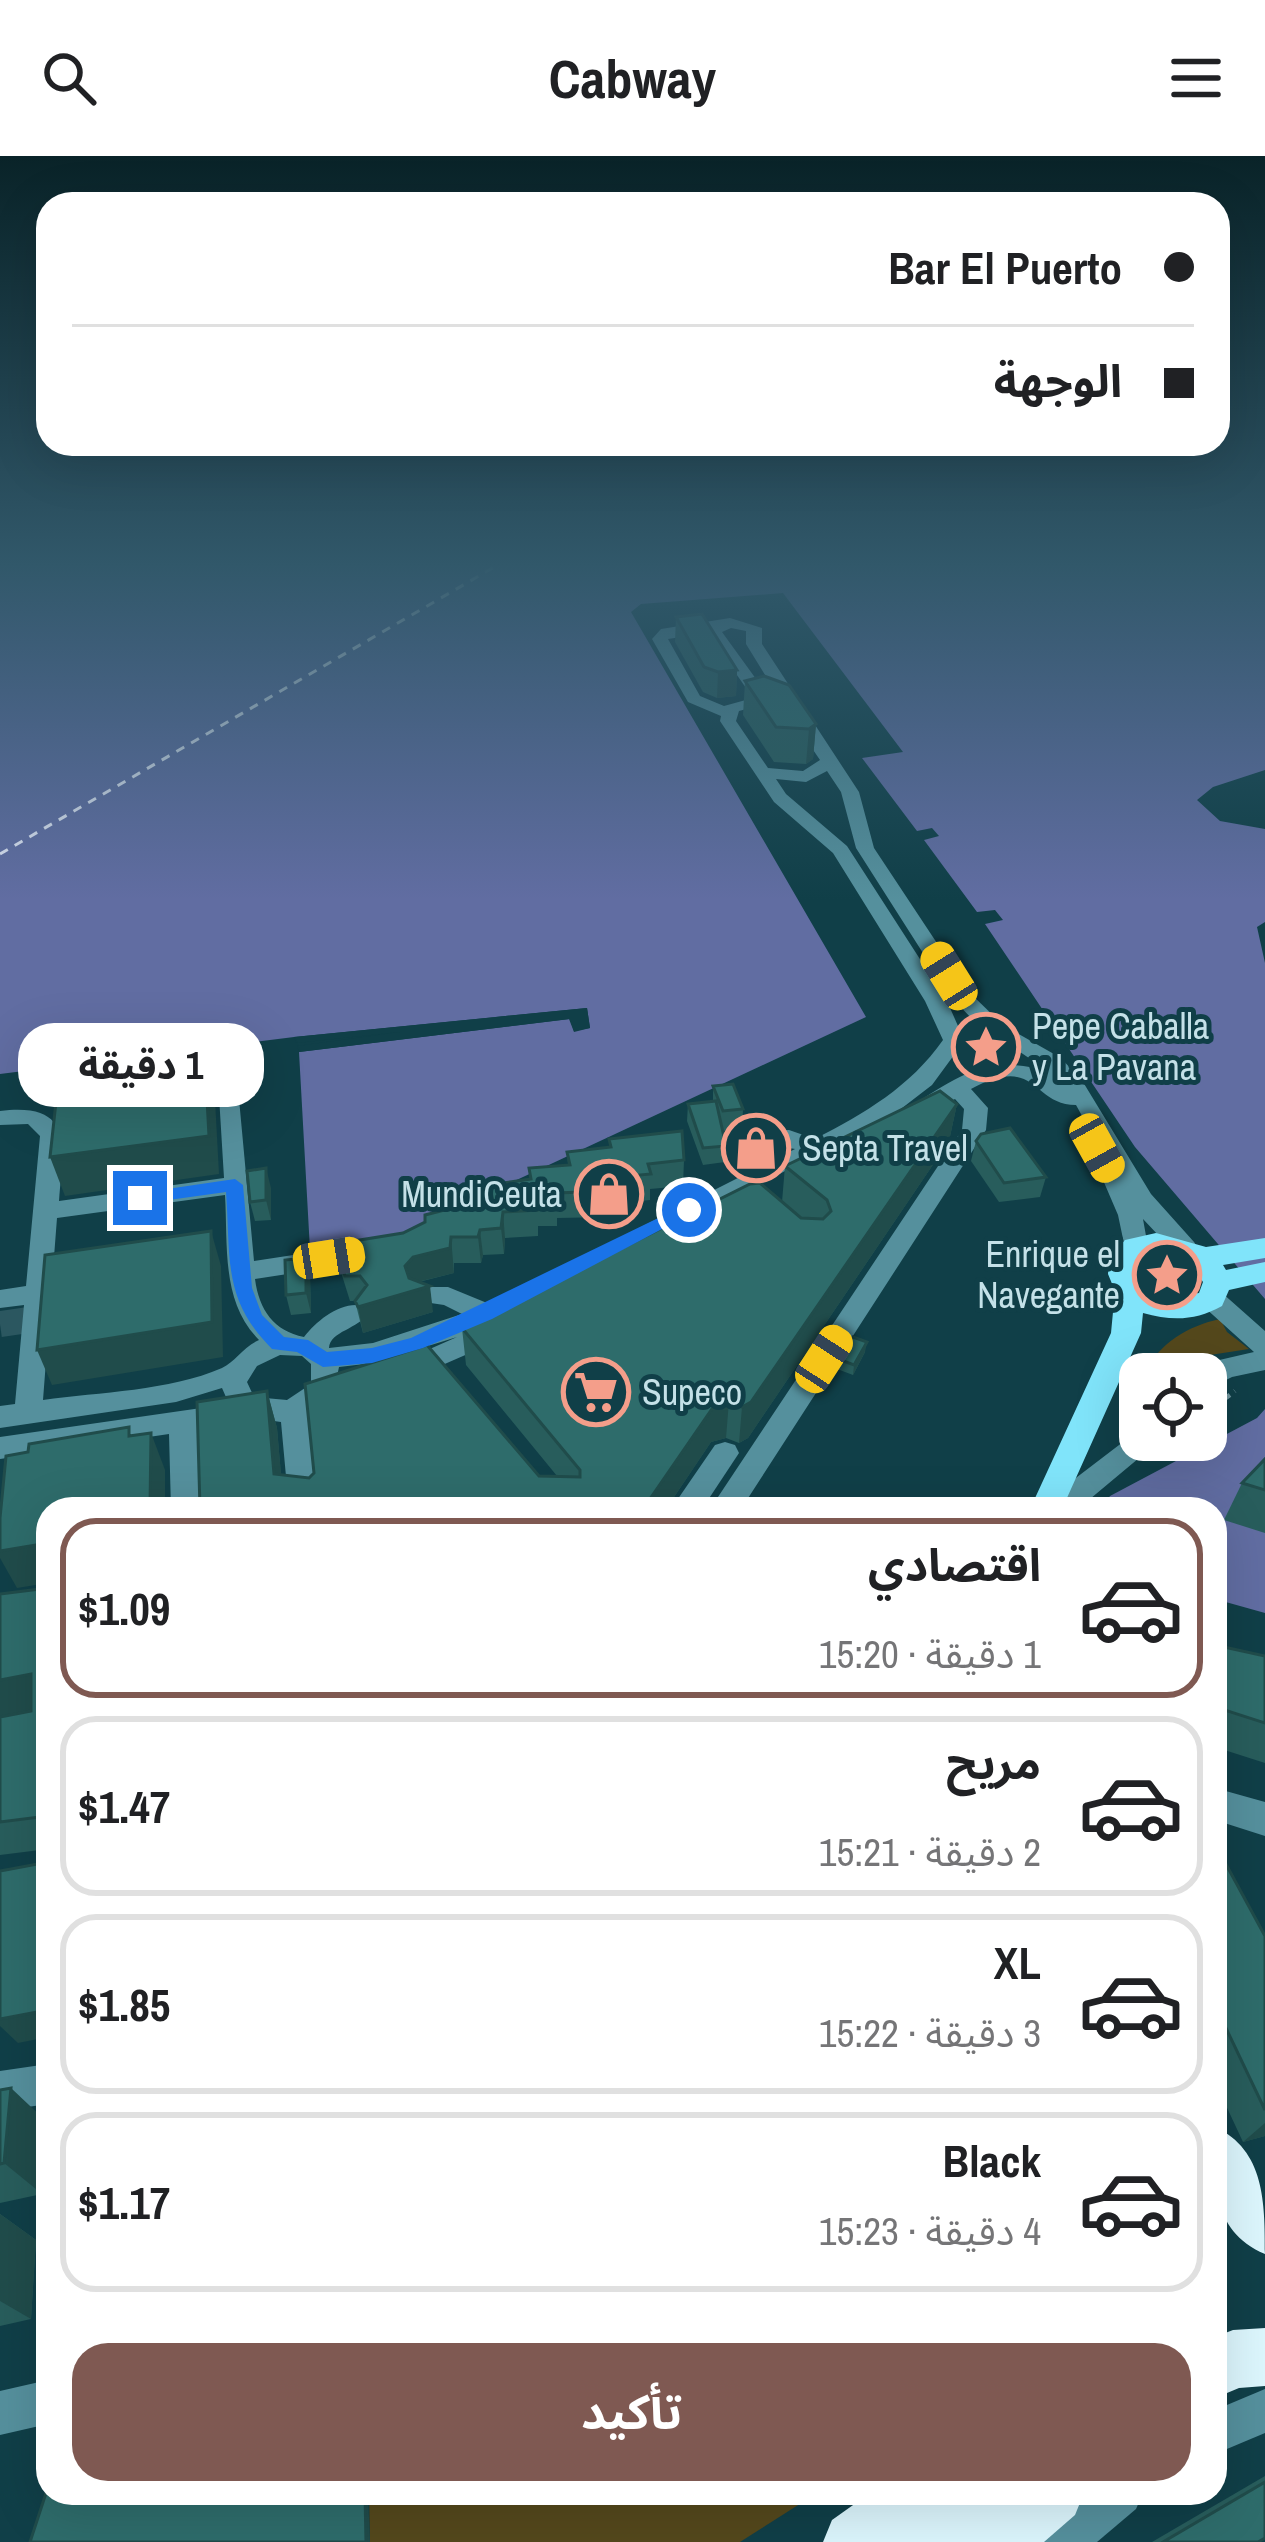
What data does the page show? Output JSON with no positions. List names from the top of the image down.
{
  "places": {
    "place": ["Pepe Caballa y La Pavana", "Enrique el Navegante"],
    "shop": ["Septa Travel", "MundiCeuta"],
    "supermarket": ["Supeco"]
  },
  "page": {
    "header": "Cabway",
    "banner": ["Bar El Puerto", "الوجهة"],
    "bubble": "1 دقيقة",
    "list": [
      {
        "name": "اقتصادي",
        "note": "1 دقيقة · 15:20",
        "value": "$1.09"
      },
      {
        "name": "مريح",
        "note": "2 دقيقة · 15:21",
        "value": "$1.47"
      },
      {
        "name": "XL",
        "note": "3 دقيقة · 15:22",
        "value": "$1.85"
      },
      {
        "name": "Black",
        "note": "4 دقيقة · 15:23",
        "value": "$1.17"
      }
    ],
    "buttons": "تأكيد"
  }
}
